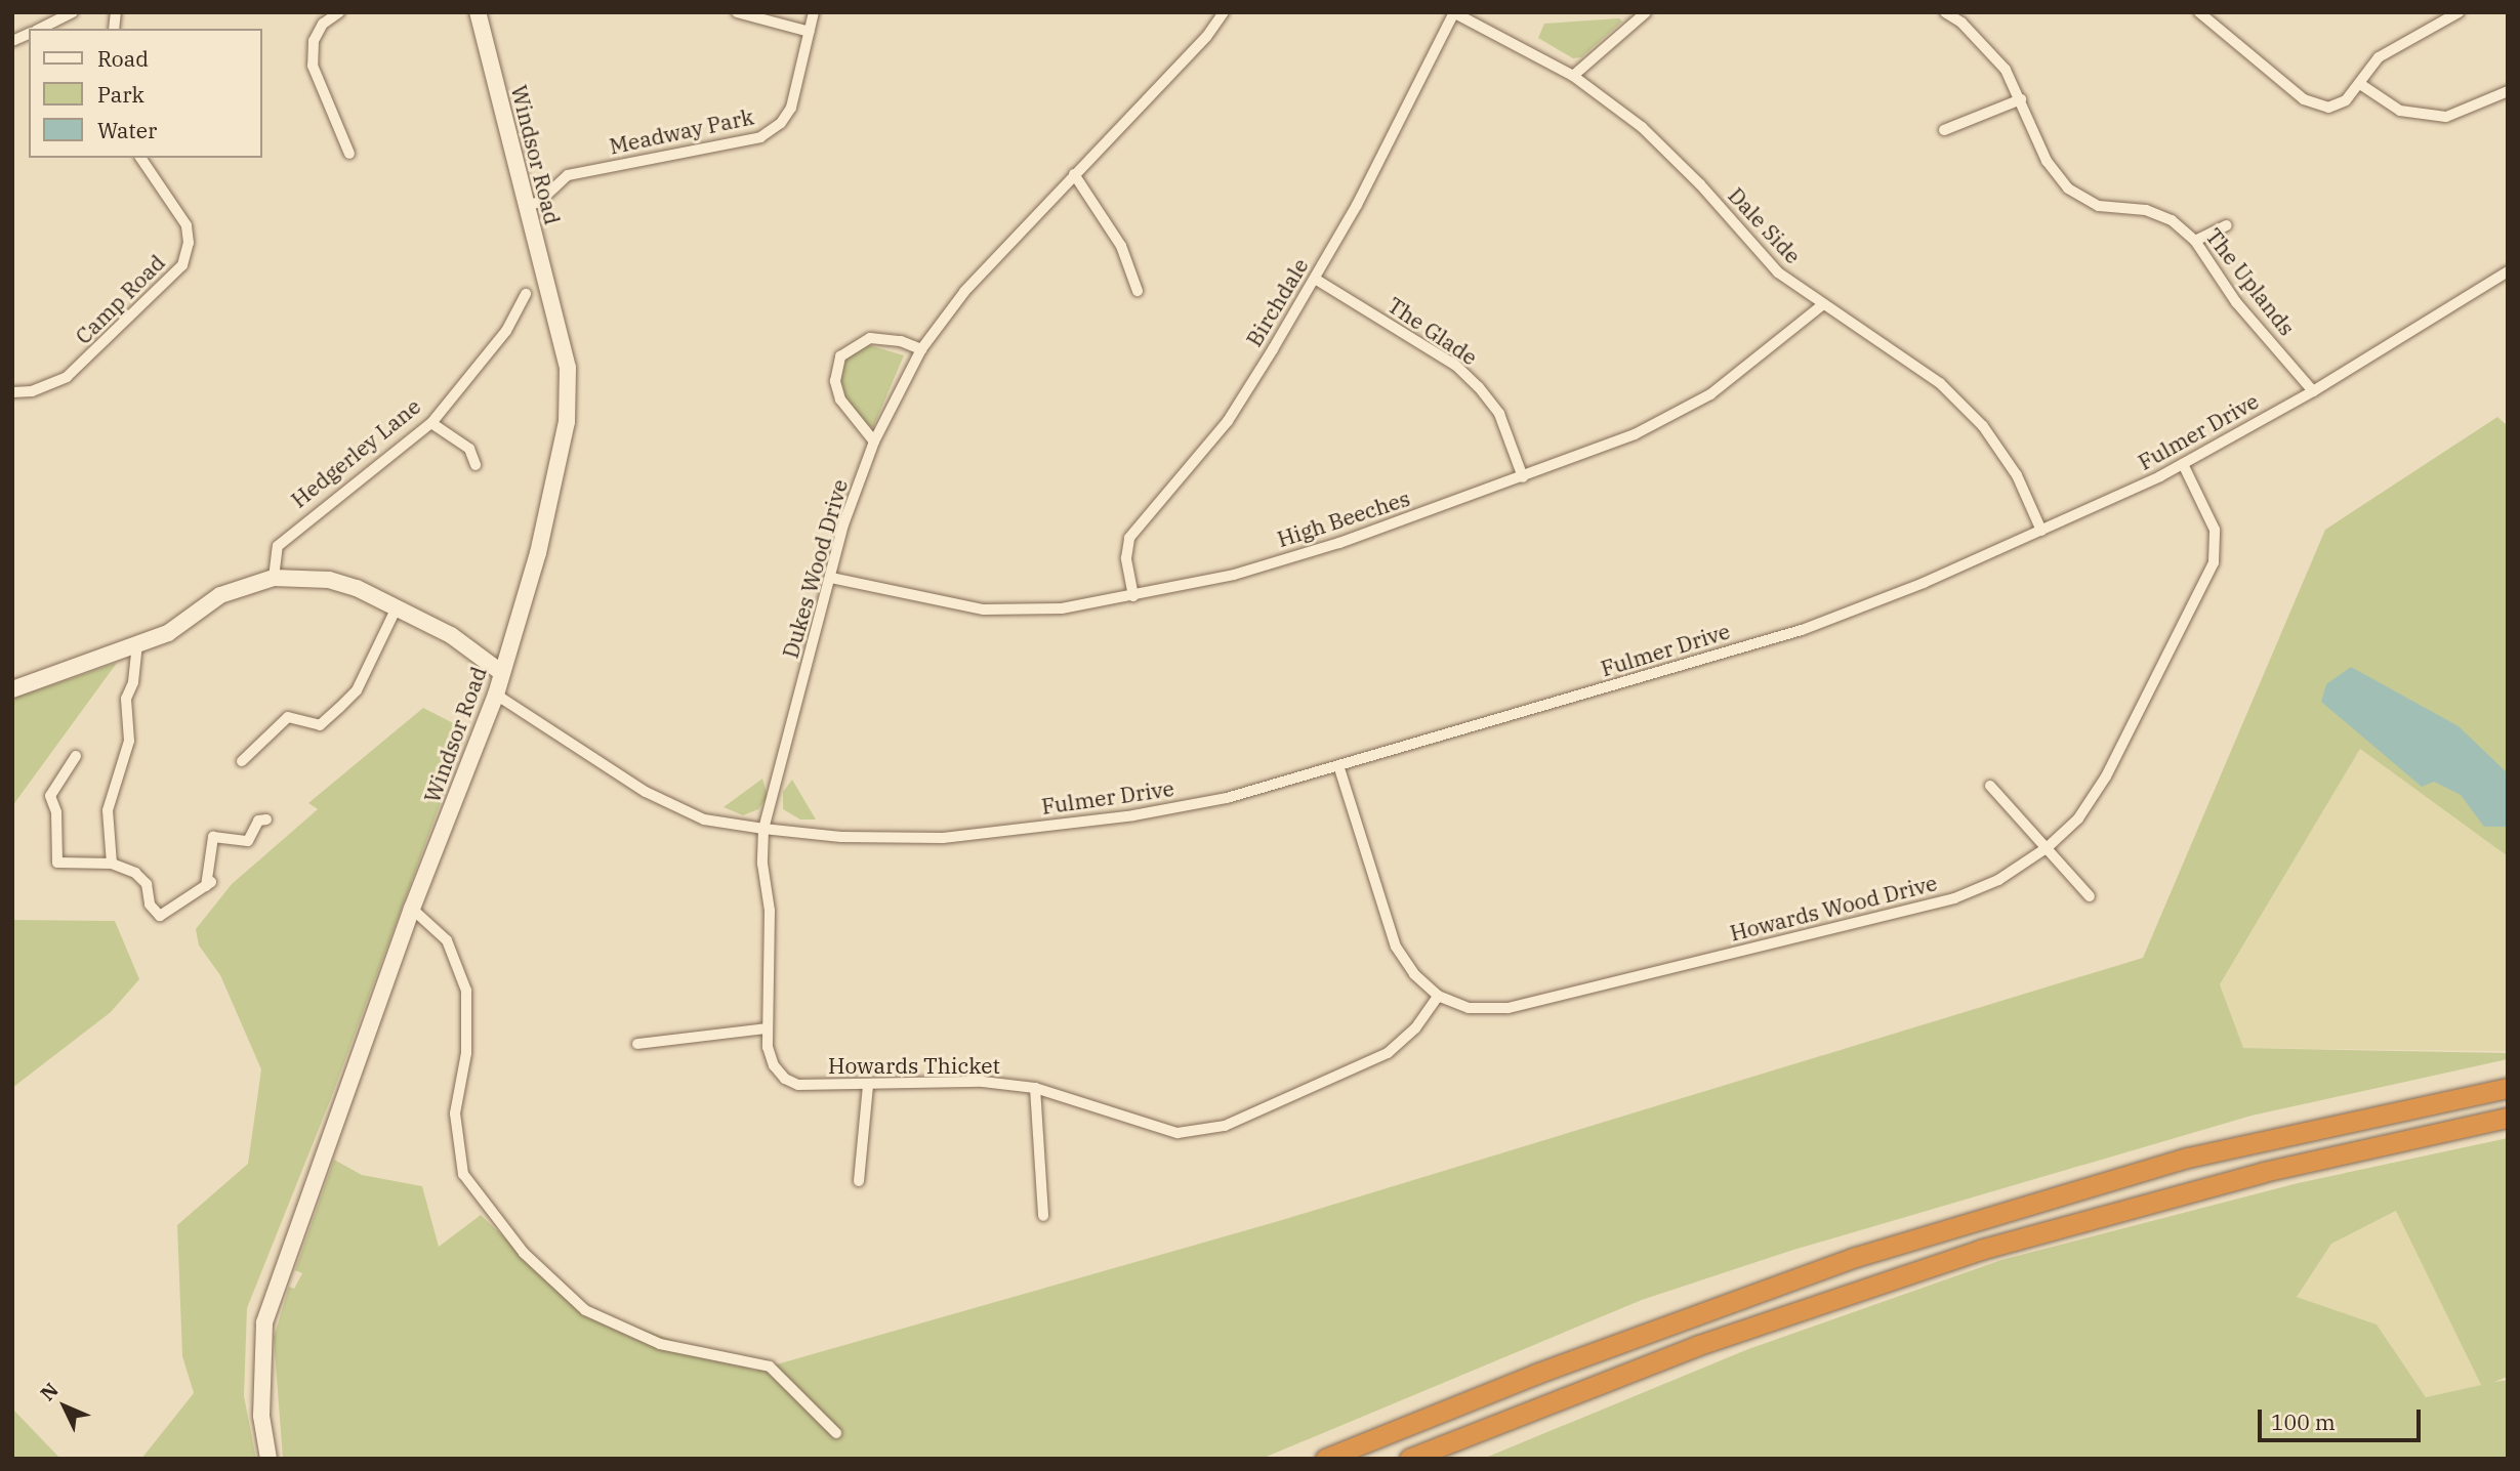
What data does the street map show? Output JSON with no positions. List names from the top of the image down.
{
  "streets": {
    "main road": ["Windsor Road"],
    "street": [
      "Meadway Park",
      "Dale Side",
      "The Uplands",
      "Camp Road",
      "Birchdale",
      "The Glade",
      "Fulmer Drive",
      "Hedgerley Lane",
      "High Beeches",
      "Dukes Wood Drive",
      "Howards Wood Drive",
      "Howards Thicket"
    ]
  },
  "crossings": [
    ["Meadway Park", "Windsor Road"],
    ["Dale Side", "Birchdale"],
    ["Dale Side", "Fulmer Drive"],
    ["Dale Side", "High Beeches"],
    ["The Uplands", "Fulmer Drive"],
    ["Birchdale", "The Glade"],
    ["Birchdale", "High Beeches"],
    ["The Glade", "High Beeches"],
    ["Fulmer Drive", "Dukes Wood Drive"],
    ["Fulmer Drive", "Howards Wood Drive"],
    ["Fulmer Drive", "Howards Thicket"],
    ["High Beeches", "Dukes Wood Drive"],
    ["Dukes Wood Drive", "Howards Thicket"],
    ["Howards Wood Drive", "Howards Thicket"]
  ],
  "legend": ["Road", "Park", "Water"],
  "scale_bar": "100 m",
  "north": "top left"
}
